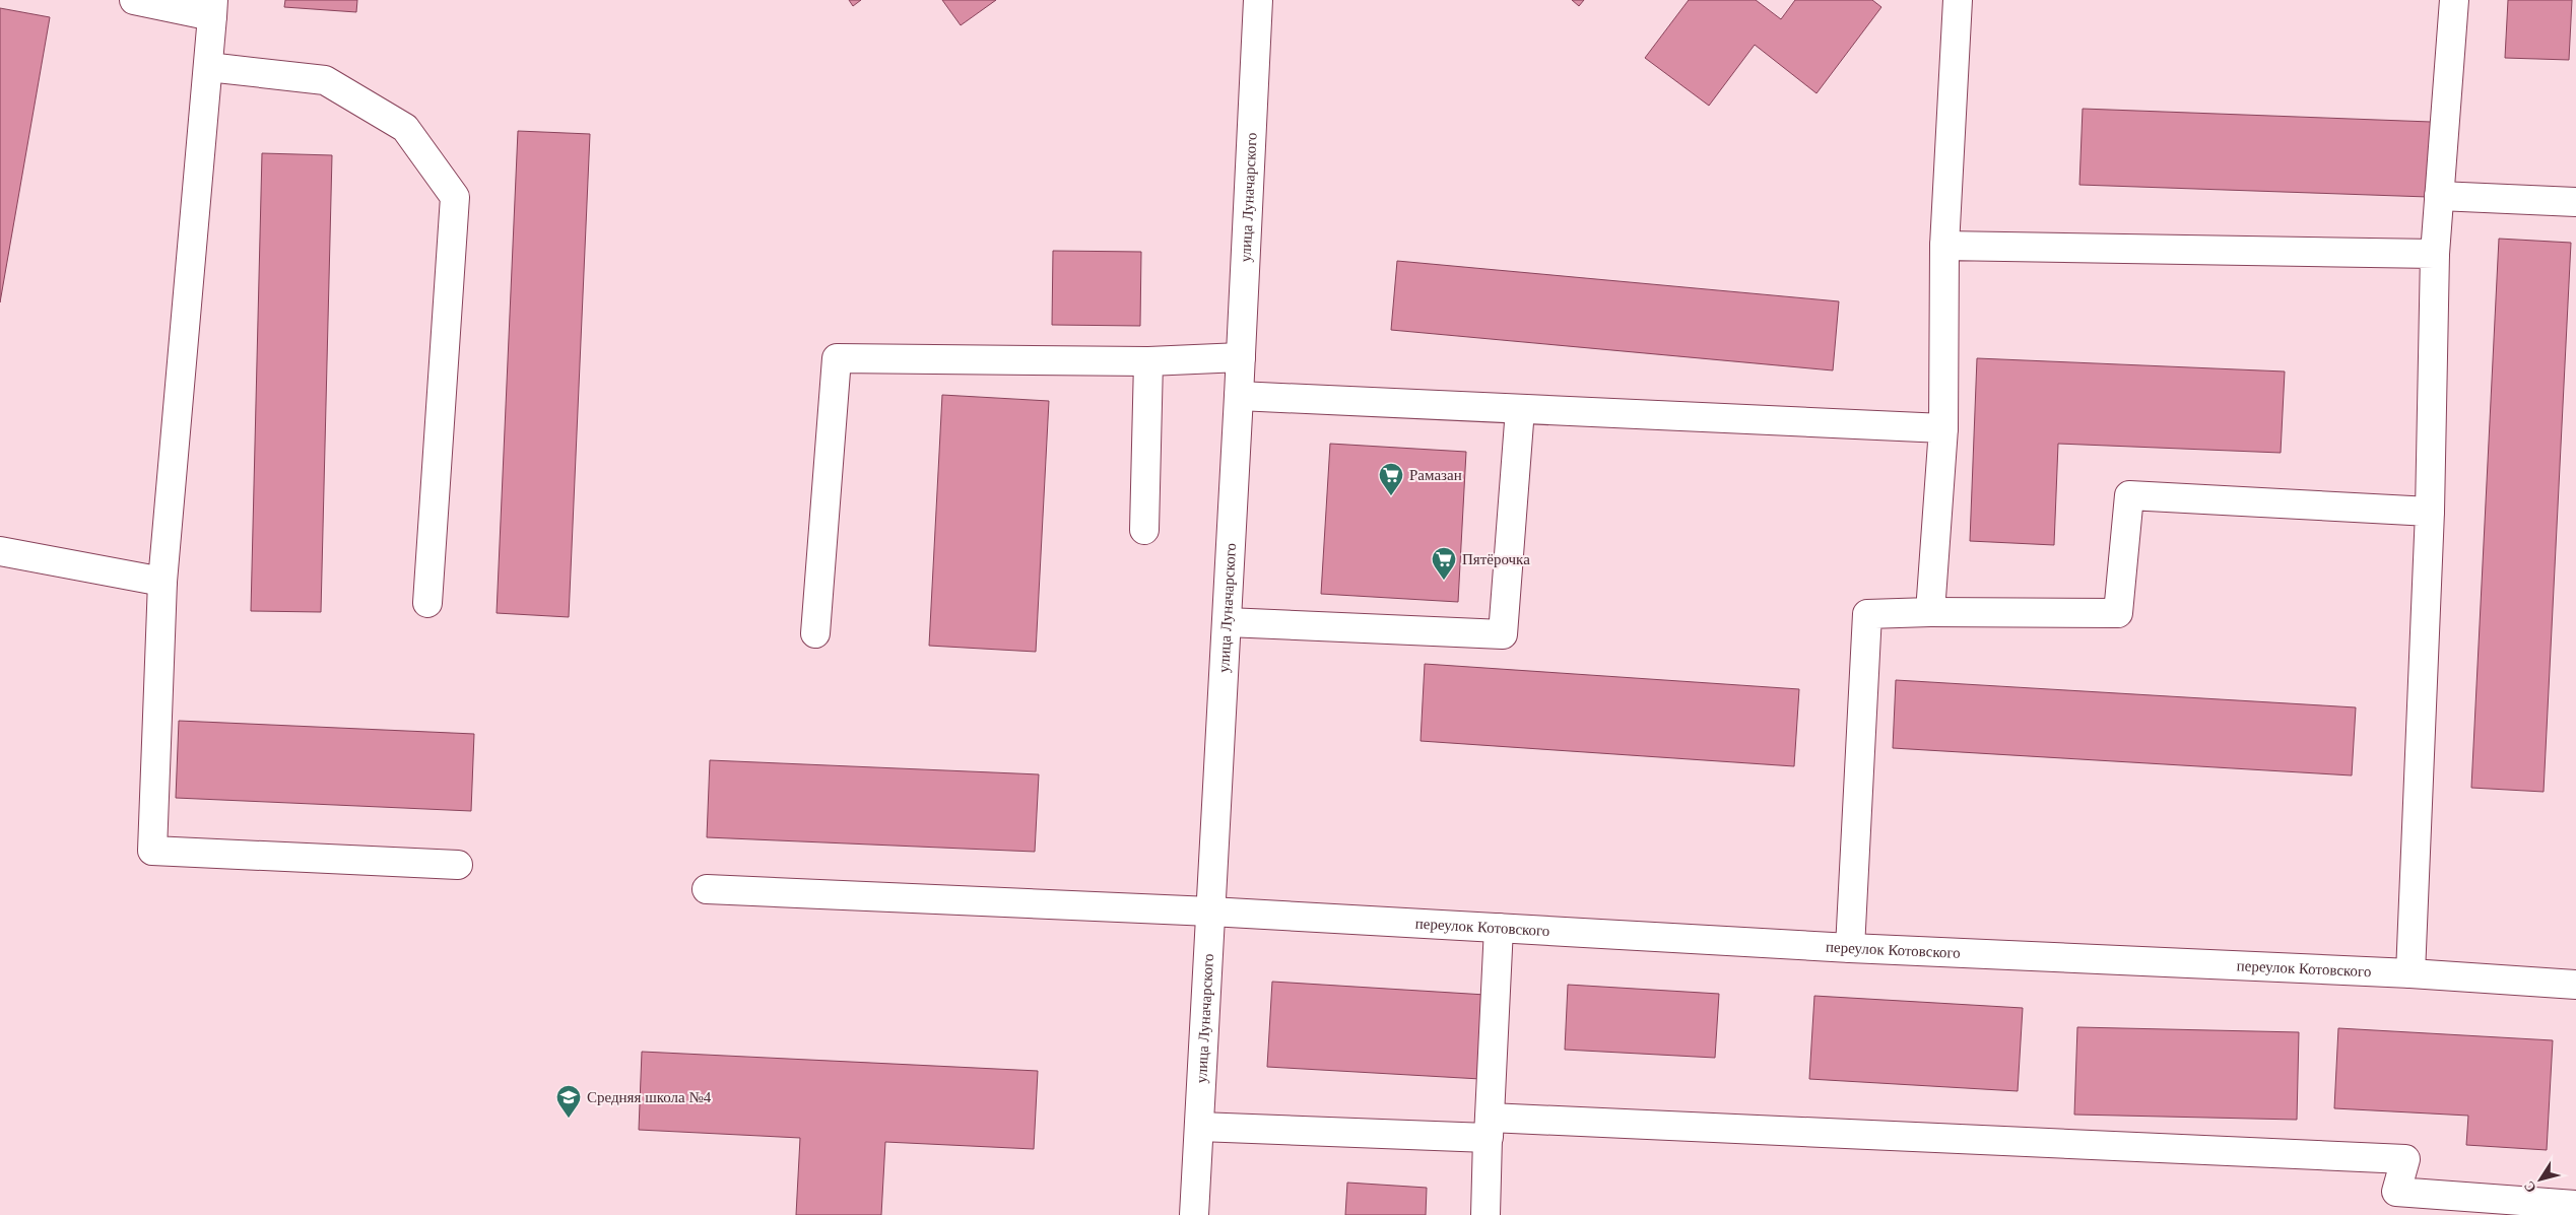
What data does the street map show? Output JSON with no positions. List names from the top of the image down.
{
  "streets": {
    "street": ["улица Луначарского", "переулок Котовского"]
  },
  "crossings": [
    ["улица Луначарского", "переулок Котовского"]
  ],
  "places": {
    "supermarket": ["Рамазан", "Пятёрочка"],
    "school or university": ["Средняя школа №4"]
  },
  "north": "bottom left"
}
